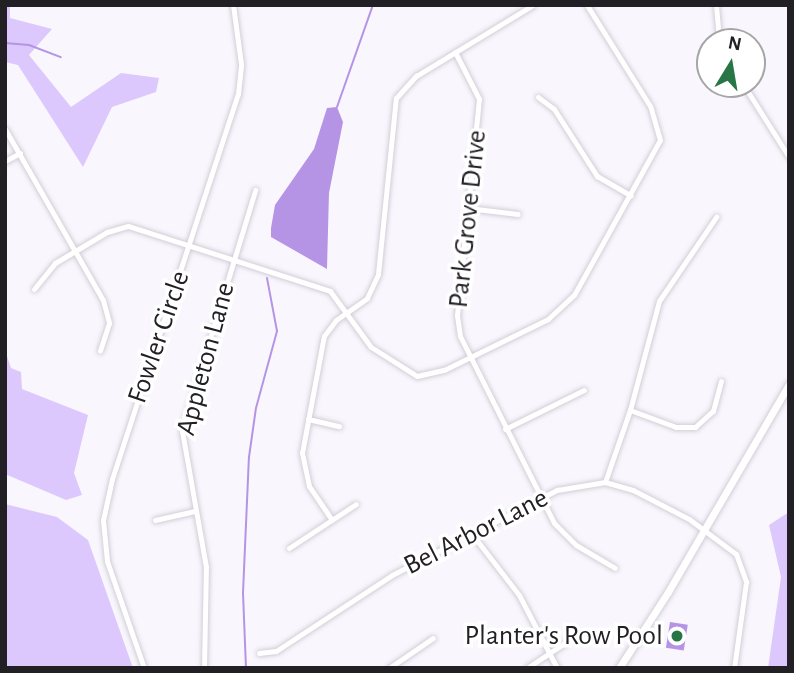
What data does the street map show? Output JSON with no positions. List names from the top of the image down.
{
  "streets": {
    "street": [
      "Park Grove Drive",
      "Fowler Circle",
      "Appleton Lane",
      "Bel Arbor Lane"
    ]
  },
  "crossings": [
    ["Park Grove Drive", "Bel Arbor Lane"]
  ],
  "places": ["Planter's Row Pool"],
  "north": "top"
}
